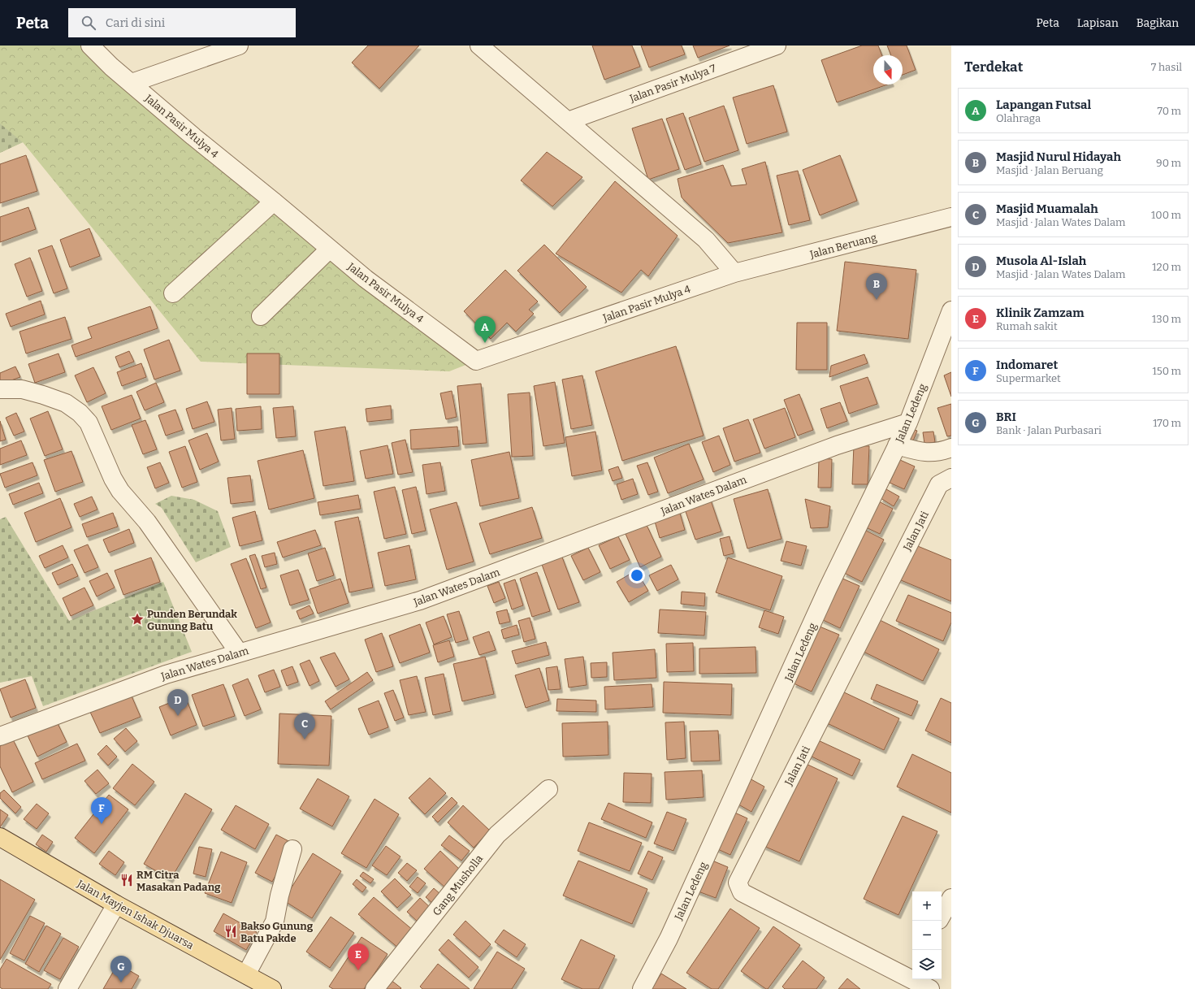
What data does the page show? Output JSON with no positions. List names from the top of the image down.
{
  "streets": {
    "main road": ["Jalan Mayjen Ishak Djuarsa"],
    "street": [
      "Jalan Pasir Mulya 7",
      "Jalan Pasir Mulya 4",
      "Jalan Beruang",
      "Jalan Ledeng",
      "Jalan Wates Dalam",
      "Jalan Jati",
      "Gang Musholla"
    ]
  },
  "crossings": [
    ["Jalan Pasir Mulya 4", "Jalan Beruang"],
    ["Jalan Ledeng", "Jalan Wates Dalam"]
  ],
  "places": {
    "place": ["Punden Berundak Gunung Batu"],
    "restaurant": ["RM Citra Masakan Padang", "Bakso Gunung Batu Pakde"]
  },
  "north": "bottom",
  "page": {
    "header": "Peta",
    "search": "Cari di sini",
    "nav": ["Peta", "Lapisan", "Bagikan"],
    "heading": ["Terdekat", "7 hasil"],
    "list": [
      {
        "mark": "A",
        "name": "Lapangan Futsal",
        "note": "Olahraga",
        "value": "70 m"
      },
      {
        "mark": "B",
        "name": "Masjid Nurul Hidayah",
        "note": "Masjid · Jalan Beruang",
        "value": "90 m"
      },
      {
        "mark": "C",
        "name": "Masjid Muamalah",
        "note": "Masjid · Jalan Wates Dalam",
        "value": "100 m"
      },
      {
        "mark": "D",
        "name": "Musola Al-Islah",
        "note": "Masjid · Jalan Wates Dalam",
        "value": "120 m"
      },
      {
        "mark": "E",
        "name": "Klinik Zamzam",
        "note": "Rumah sakit",
        "value": "130 m"
      },
      {
        "mark": "F",
        "name": "Indomaret",
        "note": "Supermarket",
        "value": "150 m"
      },
      {
        "mark": "G",
        "name": "BRI",
        "note": "Bank · Jalan Purbasari",
        "value": "170 m"
      }
    ],
    "pins": [
      "B",
      "A",
      "D",
      "C",
      "F",
      "E",
      "G"
    ],
    "map_buttons": ["+", "−"]
  }
}
